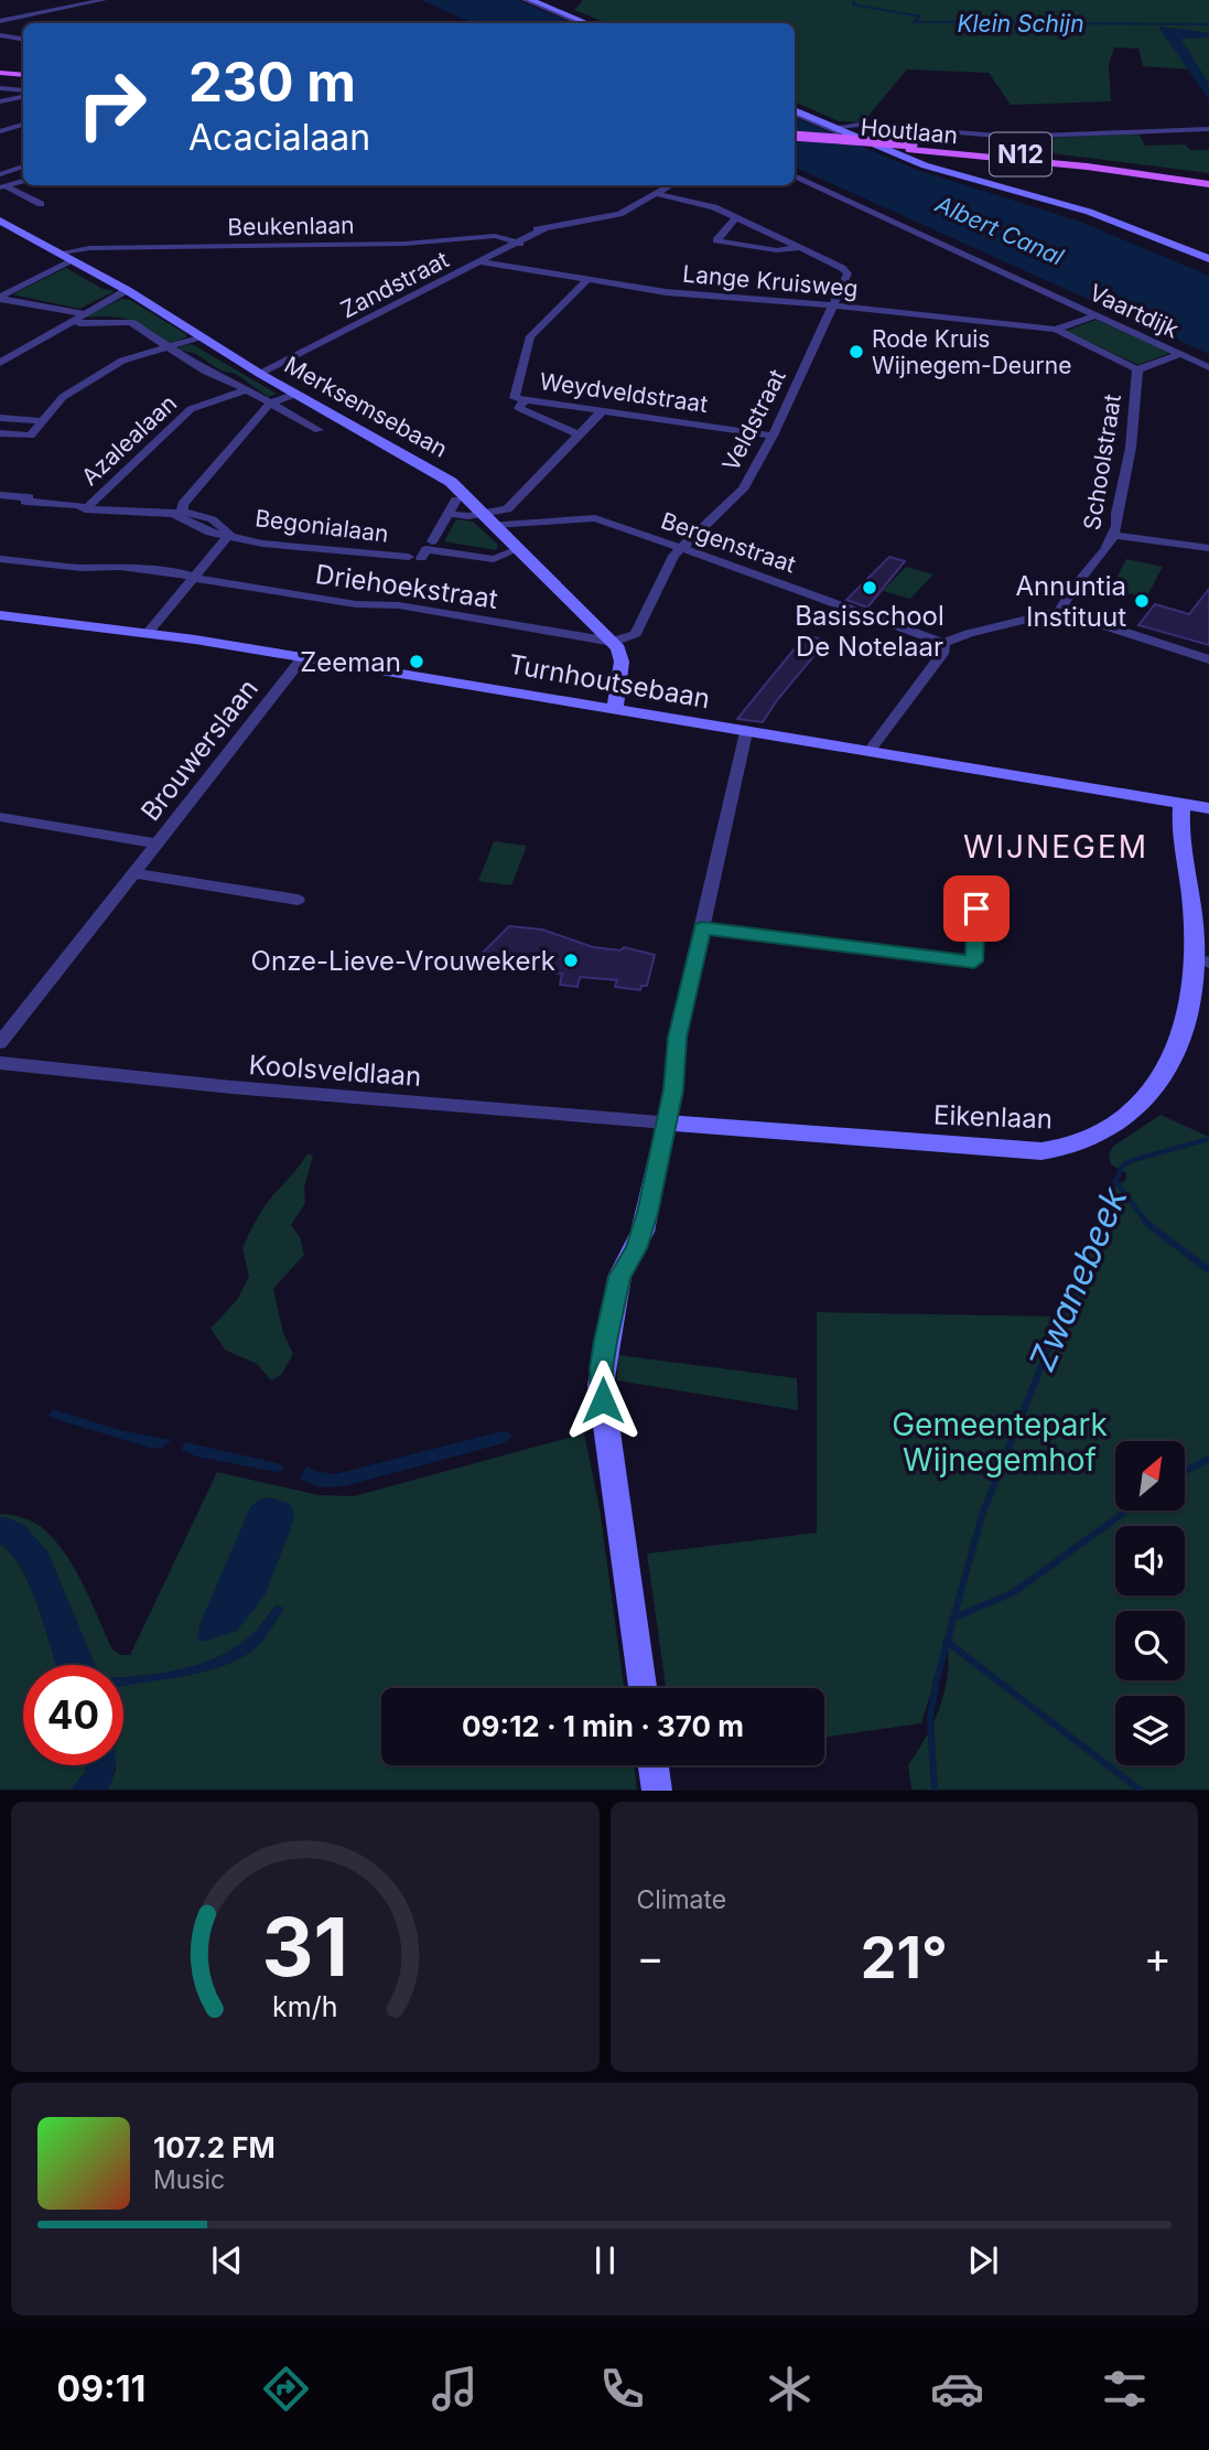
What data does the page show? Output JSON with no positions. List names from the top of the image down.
{
  "streets": {
    "main road": [
      "Houtlaan",
      "N12",
      "Merksemsebaan",
      "Turnhoutsebaan",
      "Eikenlaan"
    ],
    "street": [
      "Beukenlaan",
      "Lange Kruisweg",
      "Zandstraat",
      "Vaartdijk",
      "Weydveldstraat",
      "Veldstraat",
      "Azalealaan",
      "Schoolstraat",
      "Begonialaan",
      "Bergenstraat",
      "Driehoekstraat",
      "Brouwerslaan",
      "Koolsveldlaan"
    ]
  },
  "crossings": [
    ["Beukenlaan", "Zandstraat"],
    ["Beukenlaan", "Merksemsebaan"],
    ["Lange Kruisweg", "Zandstraat"],
    ["Lange Kruisweg", "Vaartdijk"],
    ["Lange Kruisweg", "Veldstraat"],
    ["Lange Kruisweg", "Schoolstraat"],
    ["Zandstraat", "Merksemsebaan"],
    ["Zandstraat", "Veldstraat"],
    ["Vaartdijk", "Schoolstraat"],
    ["Weydveldstraat", "Veldstraat"],
    ["Merksemsebaan", "Veldstraat"],
    ["Merksemsebaan", "Azalealaan"],
    ["Merksemsebaan", "Begonialaan"],
    ["Merksemsebaan", "Bergenstraat"],
    ["Merksemsebaan", "Driehoekstraat"],
    ["Veldstraat", "Bergenstraat"],
    ["Veldstraat", "Driehoekstraat"],
    ["Turnhoutsebaan", "Brouwerslaan"],
    ["Turnhoutsebaan", "Eikenlaan"],
    ["Koolsveldlaan", "Eikenlaan"]
  ],
  "districts": ["WIJNEGEM"],
  "water": ["Klein Schijn", "Albert Canal", "Zwanebeek"],
  "parks": ["Gemeentepark Wijnegemhof"],
  "places": [
    "Rode Kruis Wijnegem-Deurne",
    "Basisschool De Notelaar",
    "Annuntia Instituut",
    "Zeeman",
    "Onze-Lieve-Vrouwekerk"
  ],
  "north": "top right",
  "page": {
    "turn": ["230 m", "Acacialaan"],
    "limit": "40",
    "trip": "09:12 · 1 min · 370 m",
    "tile": "Climate",
    "heat": ["−", "21°", "+"],
    "song": ["107.2 FM", "Music"],
    "tabs": "09:11",
    "gauge": ["31", "km/h"]
  }
}
